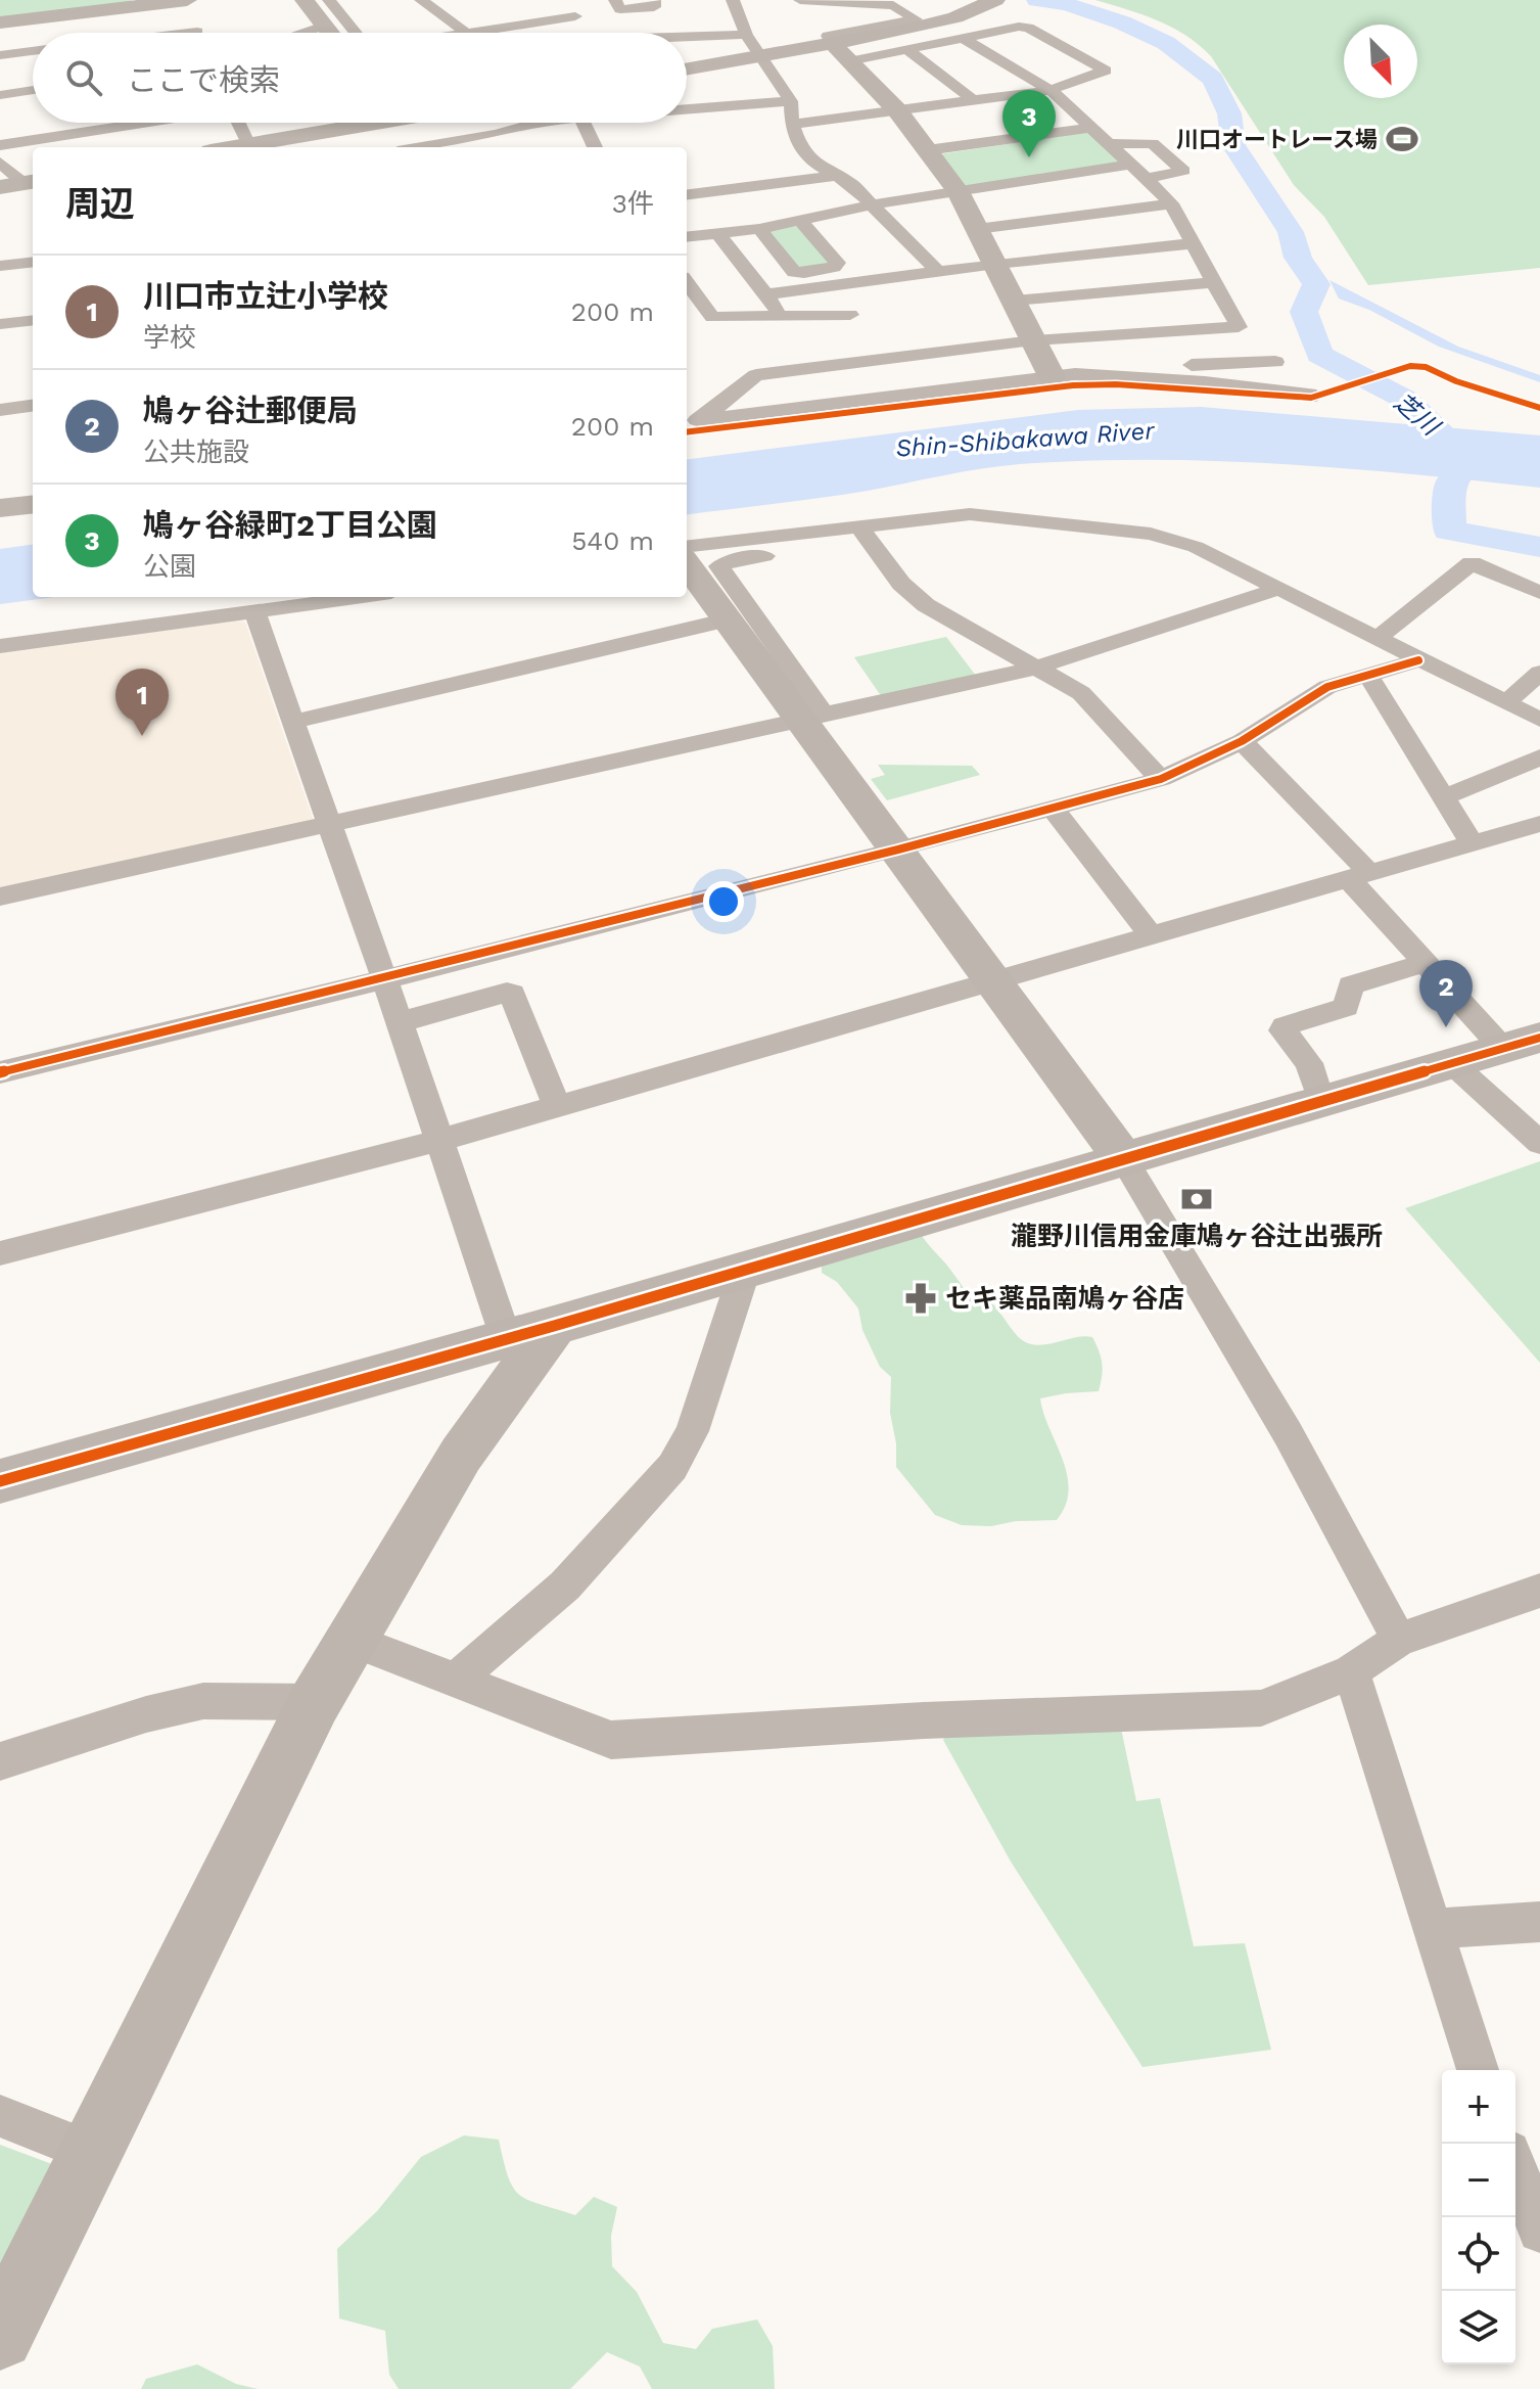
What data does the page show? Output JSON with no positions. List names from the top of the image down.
{
  "water": ["芝川", "Shin-Shibakawa River"],
  "places": {
    "sports": ["川口オートレース場"],
    "bank": ["瀧野川信用金庫鳩ヶ谷辻出張所"],
    "pharmacy": ["セキ薬品南鳩ヶ谷店"]
  },
  "north": "bottom right",
  "page": {
    "search": "ここで検索",
    "pins": ["3", "1", "2"],
    "heading": ["周辺", "3件"],
    "list": [
      {
        "mark": "1",
        "name": "川口市立辻小学校",
        "note": "学校",
        "value": "200 m"
      },
      {
        "mark": "2",
        "name": "鳩ヶ谷辻郵便局",
        "note": "公共施設",
        "value": "200 m"
      },
      {
        "mark": "3",
        "name": "鳩ヶ谷緑町2丁目公園",
        "note": "公園",
        "value": "540 m"
      }
    ],
    "map_buttons": ["+", "−"]
  }
}
